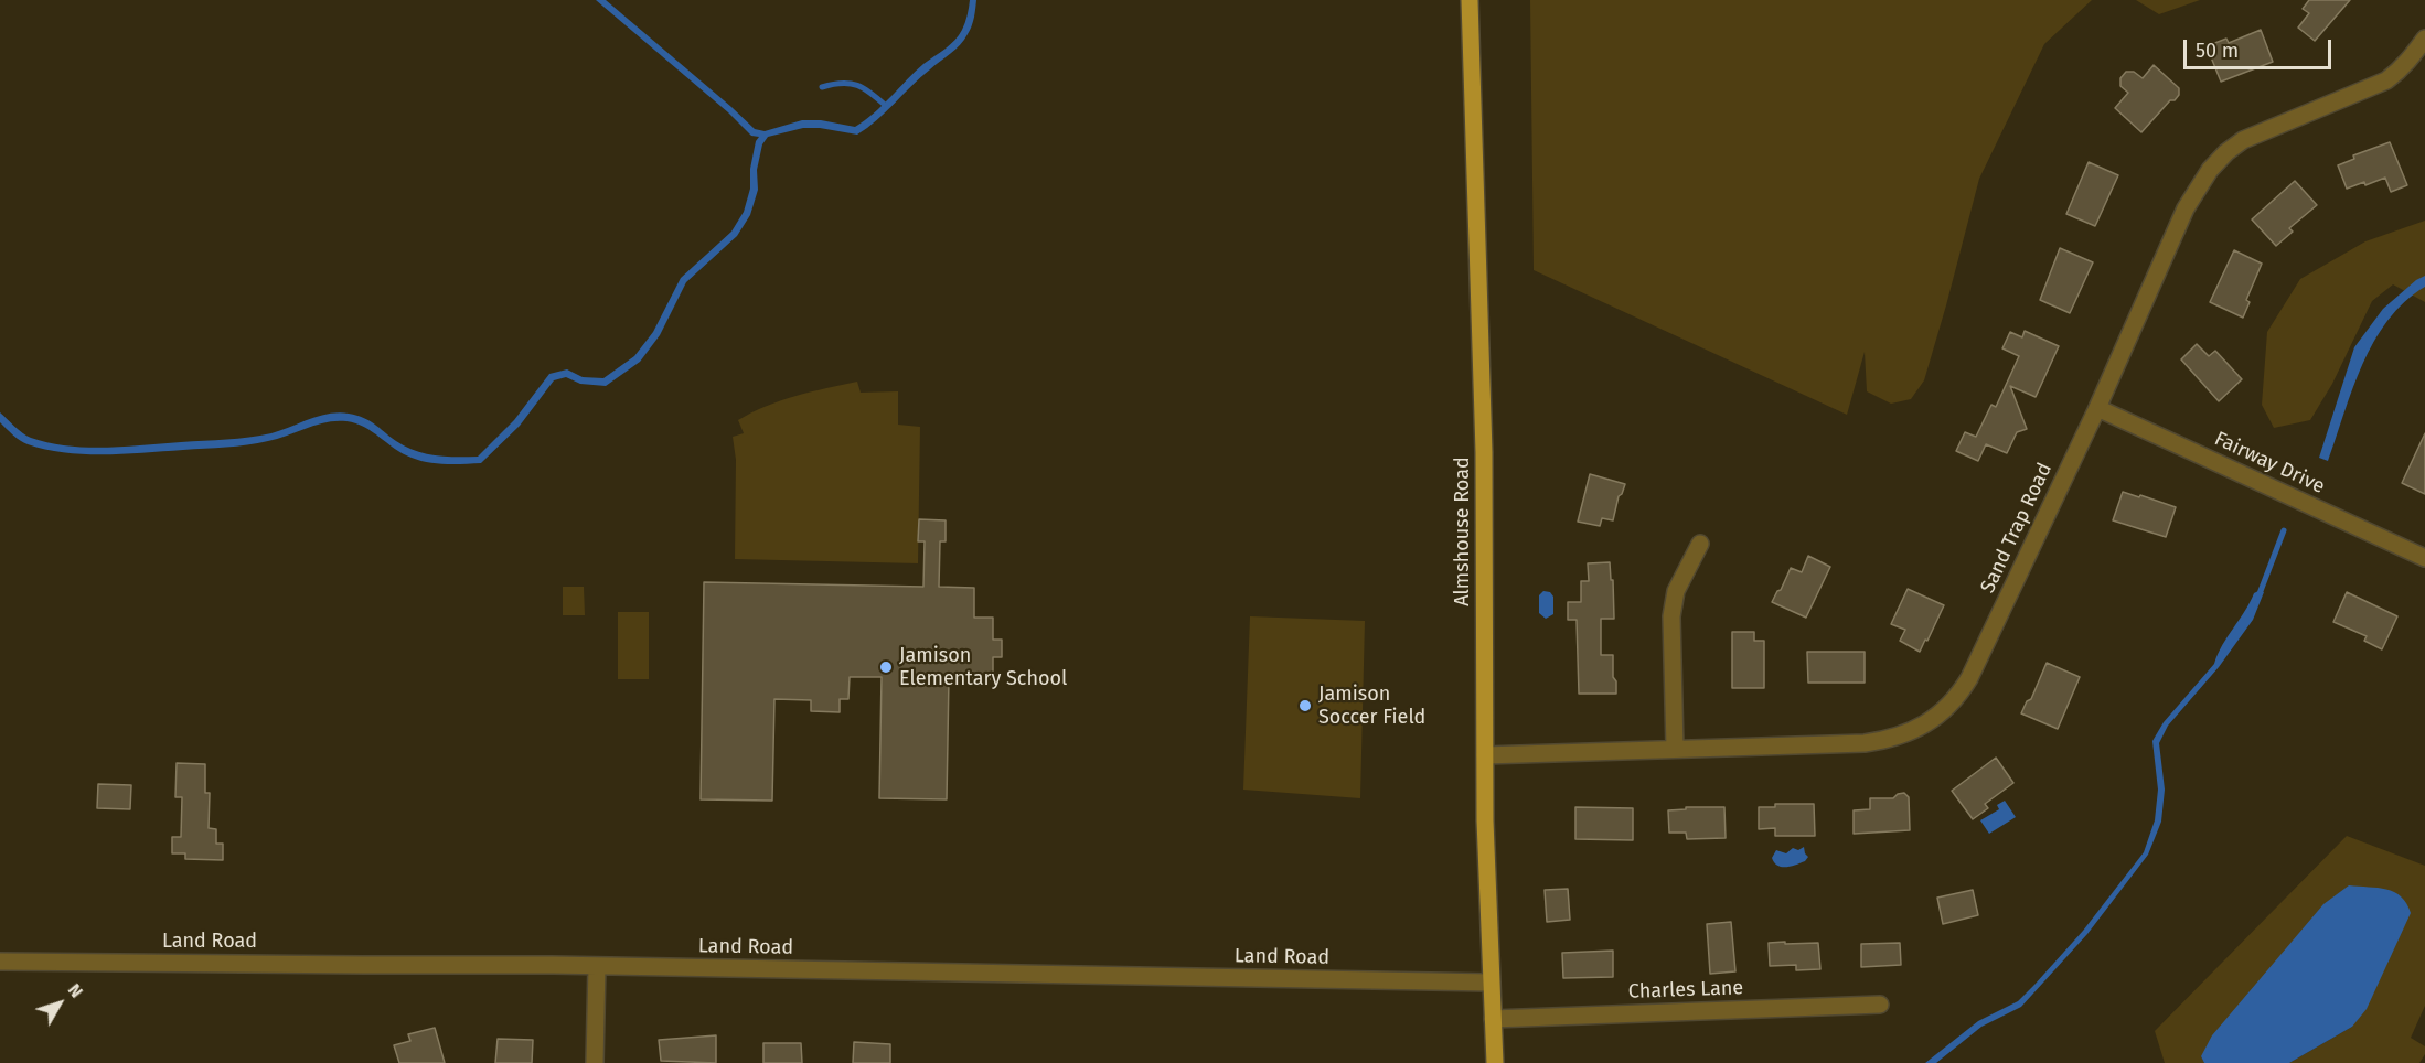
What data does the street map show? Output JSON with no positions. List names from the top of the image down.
{
  "streets": {
    "main road": ["Almshouse Road"],
    "street": [
      "Fairway Drive",
      "Sand Trap Road",
      "Land Road",
      "Charles Lane"
    ]
  },
  "crossings": [
    ["Fairway Drive", "Sand Trap Road"],
    ["Sand Trap Road", "Almshouse Road"],
    ["Almshouse Road", "Land Road"],
    ["Almshouse Road", "Charles Lane"]
  ],
  "places": ["Jamison Elementary School", "Jamison Soccer Field"],
  "scale_bar": "50 m",
  "north": "top right"
}
